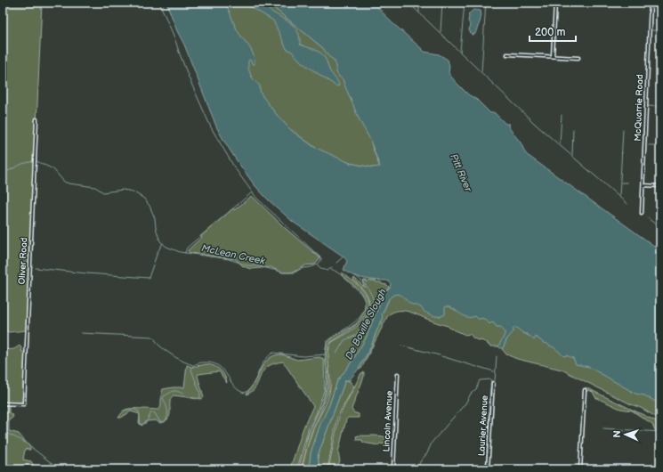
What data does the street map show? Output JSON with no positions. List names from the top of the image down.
{
  "streets": {
    "street": [
      "McQuarrie Road",
      "Oliver Road",
      "Lincoln Avenue",
      "Laurier Avenue"
    ]
  },
  "water": ["Pitt River", "McLean Creek", "De Boville Slough"],
  "scale_bar": "200 m",
  "north": "left"
}
